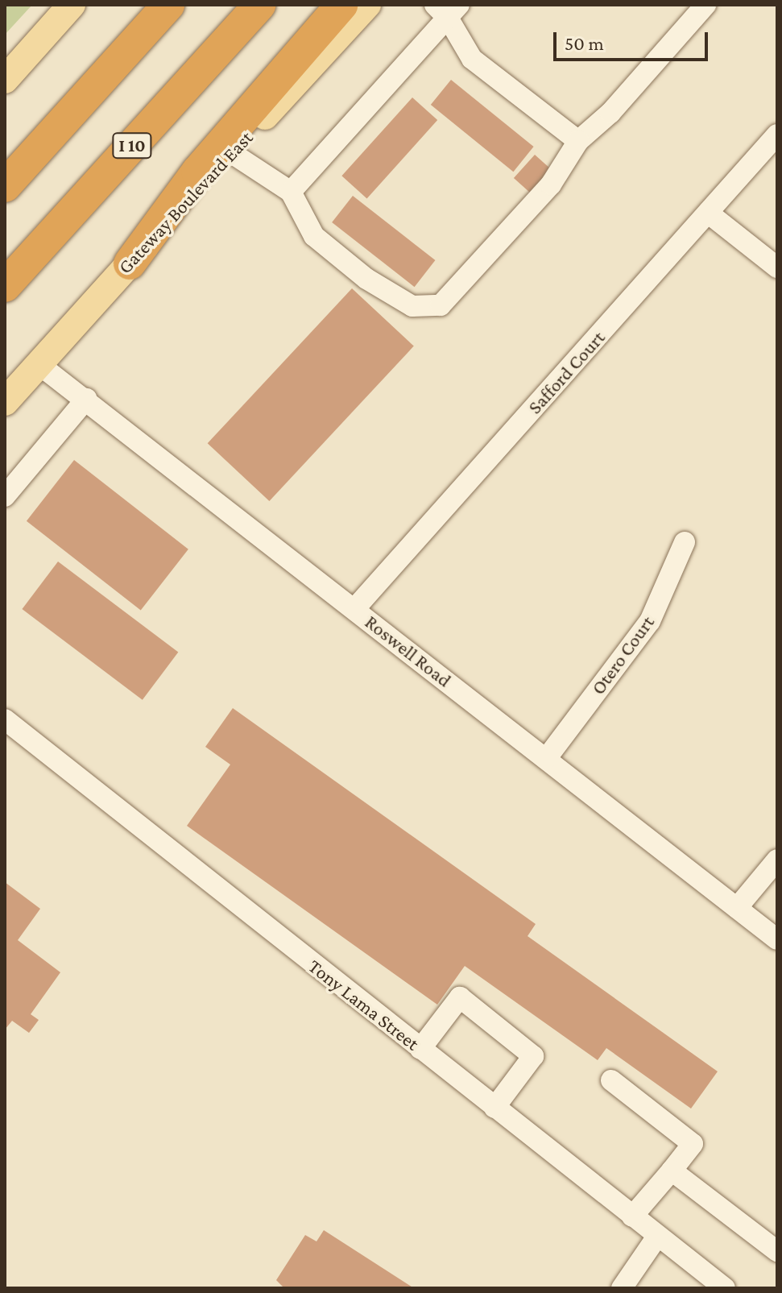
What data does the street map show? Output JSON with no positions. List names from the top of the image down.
{
  "streets": {
    "highway": ["I 10"],
    "main road": ["Gateway Boulevard East"],
    "street": [
      "Safford Court",
      "Roswell Road",
      "Otero Court",
      "Tony Lama Street"
    ]
  },
  "crossings": [
    ["Gateway Boulevard East", "Roswell Road"],
    ["Safford Court", "Roswell Road"],
    ["Roswell Road", "Otero Court"]
  ],
  "scale_bar": "50 m"
}
